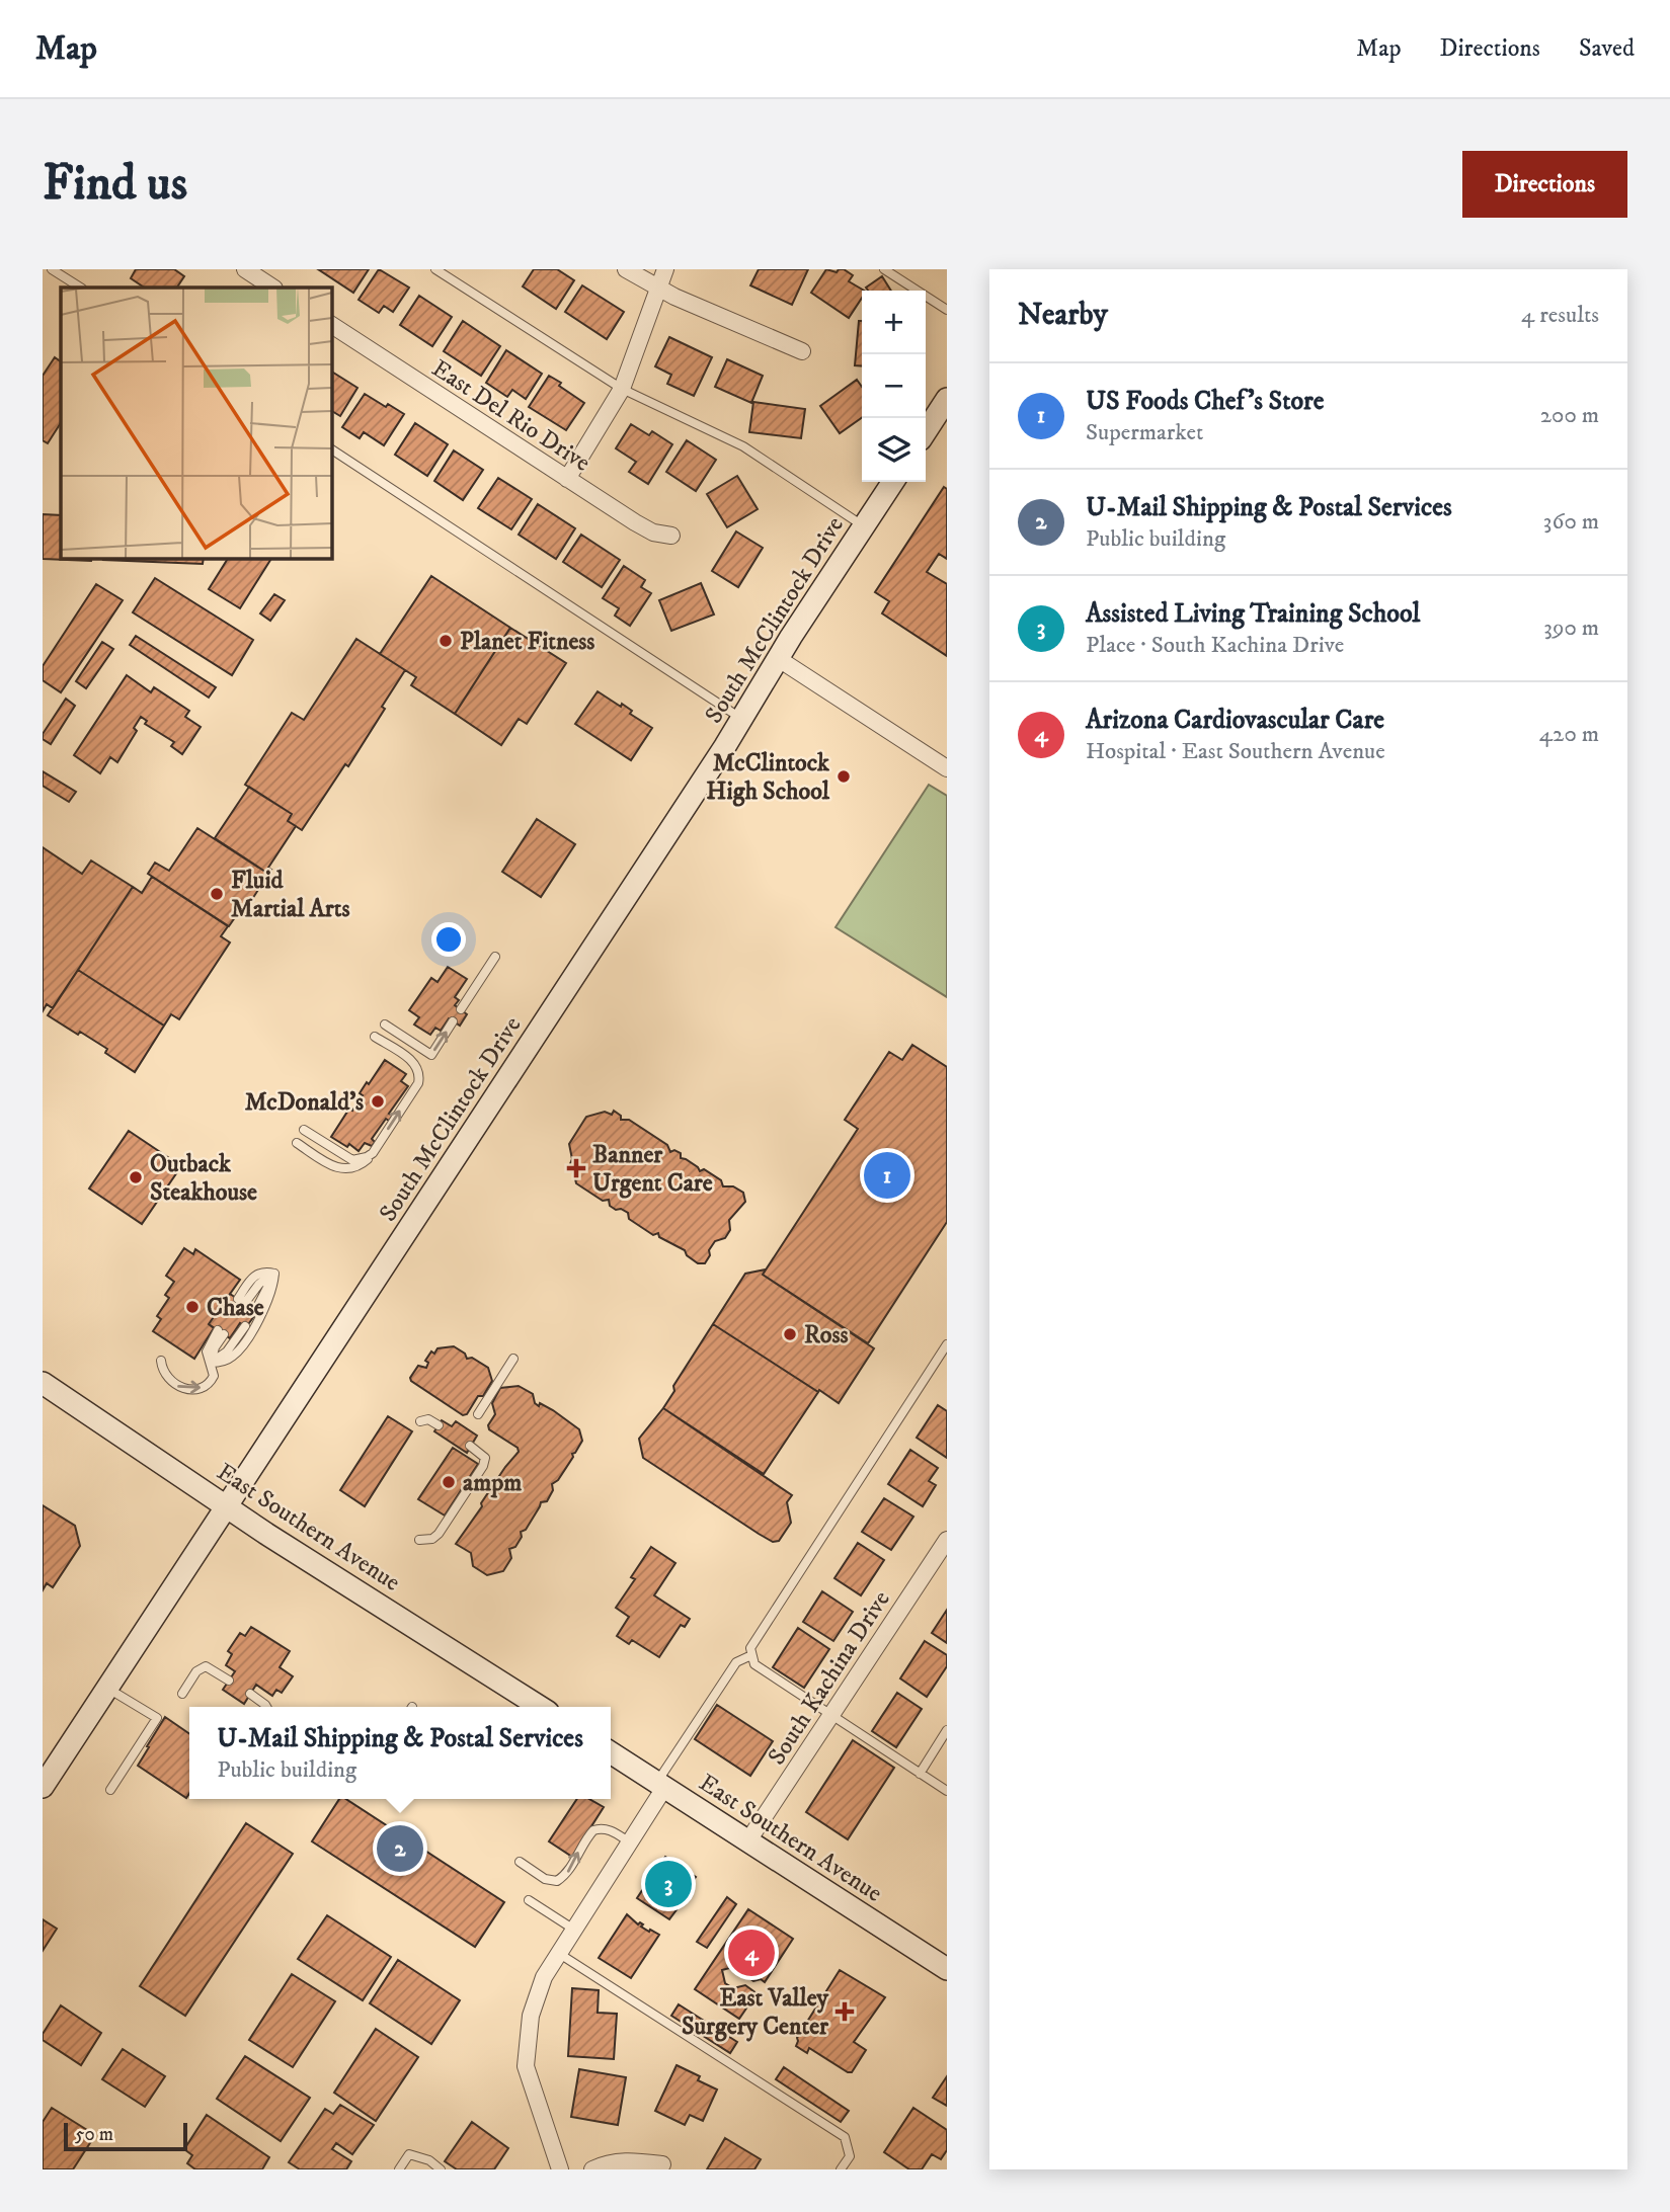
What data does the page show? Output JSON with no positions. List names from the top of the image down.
{
  "streets": {
    "main road": ["South McClintock Drive", "East Southern Avenue"],
    "street": ["East Del Rio Drive", "South Kachina Drive"]
  },
  "crossings": [
    ["South McClintock Drive", "East Southern Avenue"],
    ["East Southern Avenue", "South Kachina Drive"]
  ],
  "places": {
    "other": [
      "Planet Fitness",
      "McClintock High School",
      "Fluid Martial Arts",
      "McDonald's",
      "Outback Steakhouse",
      "Chase",
      "Ross",
      "ampm"
    ],
    "health": ["Banner Urgent Care", "East Valley Surgery Center"]
  },
  "scale_bar": "50 m",
  "page": {
    "header": "Map",
    "nav": ["Map", "Directions", "Saved"],
    "buttons": "Directions",
    "title": "Find us",
    "heading": ["Nearby", "4 results"],
    "map_buttons": ["+", "−"],
    "list": [
      {
        "mark": "1",
        "name": "US Foods Chef's Store",
        "note": "Supermarket",
        "value": "200 m"
      },
      {
        "mark": "2",
        "name": "U-Mail Shipping & Postal Services",
        "note": "Public building",
        "value": "360 m"
      },
      {
        "mark": "3",
        "name": "Assisted Living Training School",
        "note": "Place · South Kachina Drive",
        "value": "390 m"
      },
      {
        "mark": "4",
        "name": "Arizona Cardiovascular Care",
        "note": "Hospital · East Southern Avenue",
        "value": "420 m"
      }
    ],
    "pins": [
      "1",
      "2",
      "3",
      "4"
    ],
    "popup": ["U-Mail Shipping & Postal Services", "Public building"],
    "scale": "50 m"
  }
}
